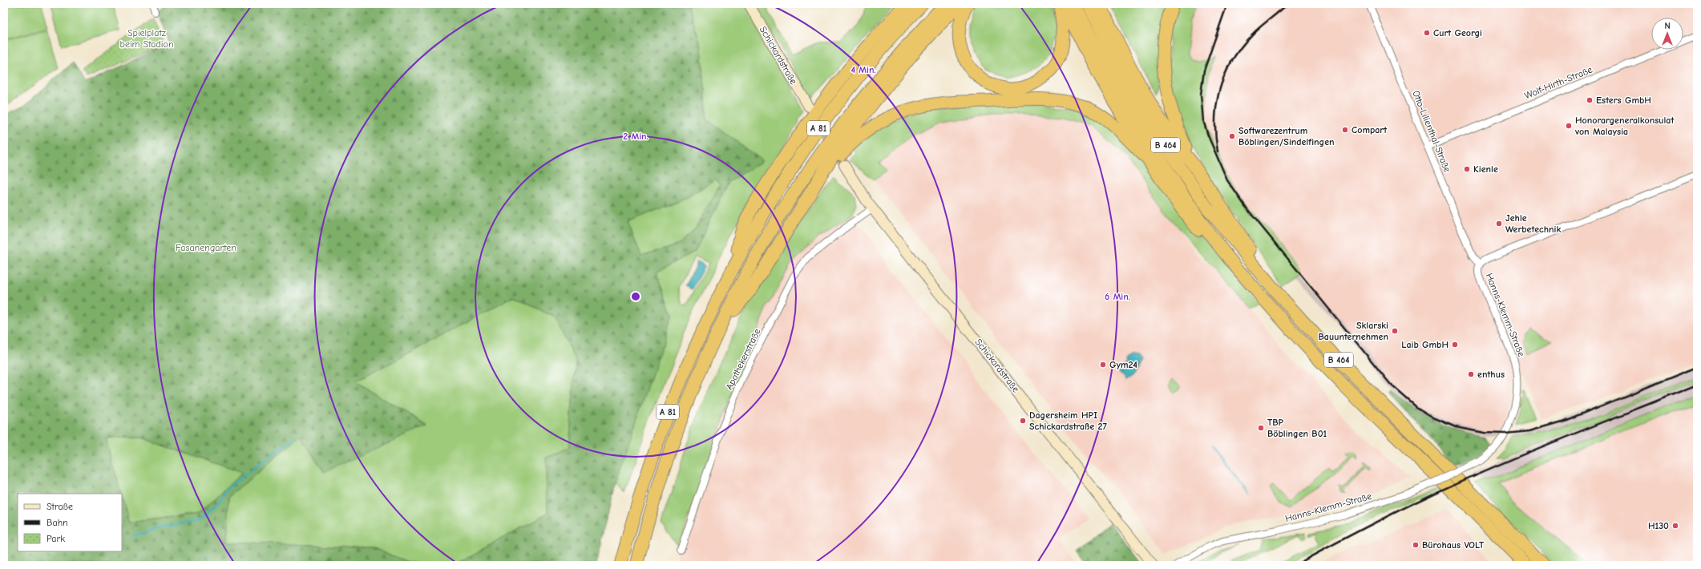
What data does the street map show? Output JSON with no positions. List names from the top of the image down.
{
  "streets": {
    "highway": ["A 81", "B 464"],
    "street": [
      "Schickardstraße",
      "Wolf-Hirth-Straße",
      "Otto-Lilienthal-Straße",
      "Hanns-Klemm-Straße",
      "Apothekerstraße"
    ]
  },
  "crossings": [
    ["Schickardstraße", "Apothekerstraße"],
    ["Wolf-Hirth-Straße", "Otto-Lilienthal-Straße"],
    ["Otto-Lilienthal-Straße", "Hanns-Klemm-Straße"]
  ],
  "parks": ["Spielplatz beim Stadion", "Fasanengarten"],
  "places": [
    "Curt Georgi",
    "Esters GmbH",
    "Honorargeneralkonsulat von Malaysia",
    "Compart",
    "Softwarezentrum Böblingen/Sindelfingen",
    "Kienle",
    "Jehle Werbetechnik",
    "Sklarski Bauunternehmen",
    "Laib GmbH",
    "Gym24",
    "enthus",
    "Dagersheim HPI Schickardstraße 27",
    "TBP Böblingen B01",
    "H130",
    "Bürohaus VOLT"
  ],
  "legend": ["Straße", "Bahn", "Park"],
  "north": "top",
  "rings": ["4 Min.", "2 Min.", "6 Min."]
}
